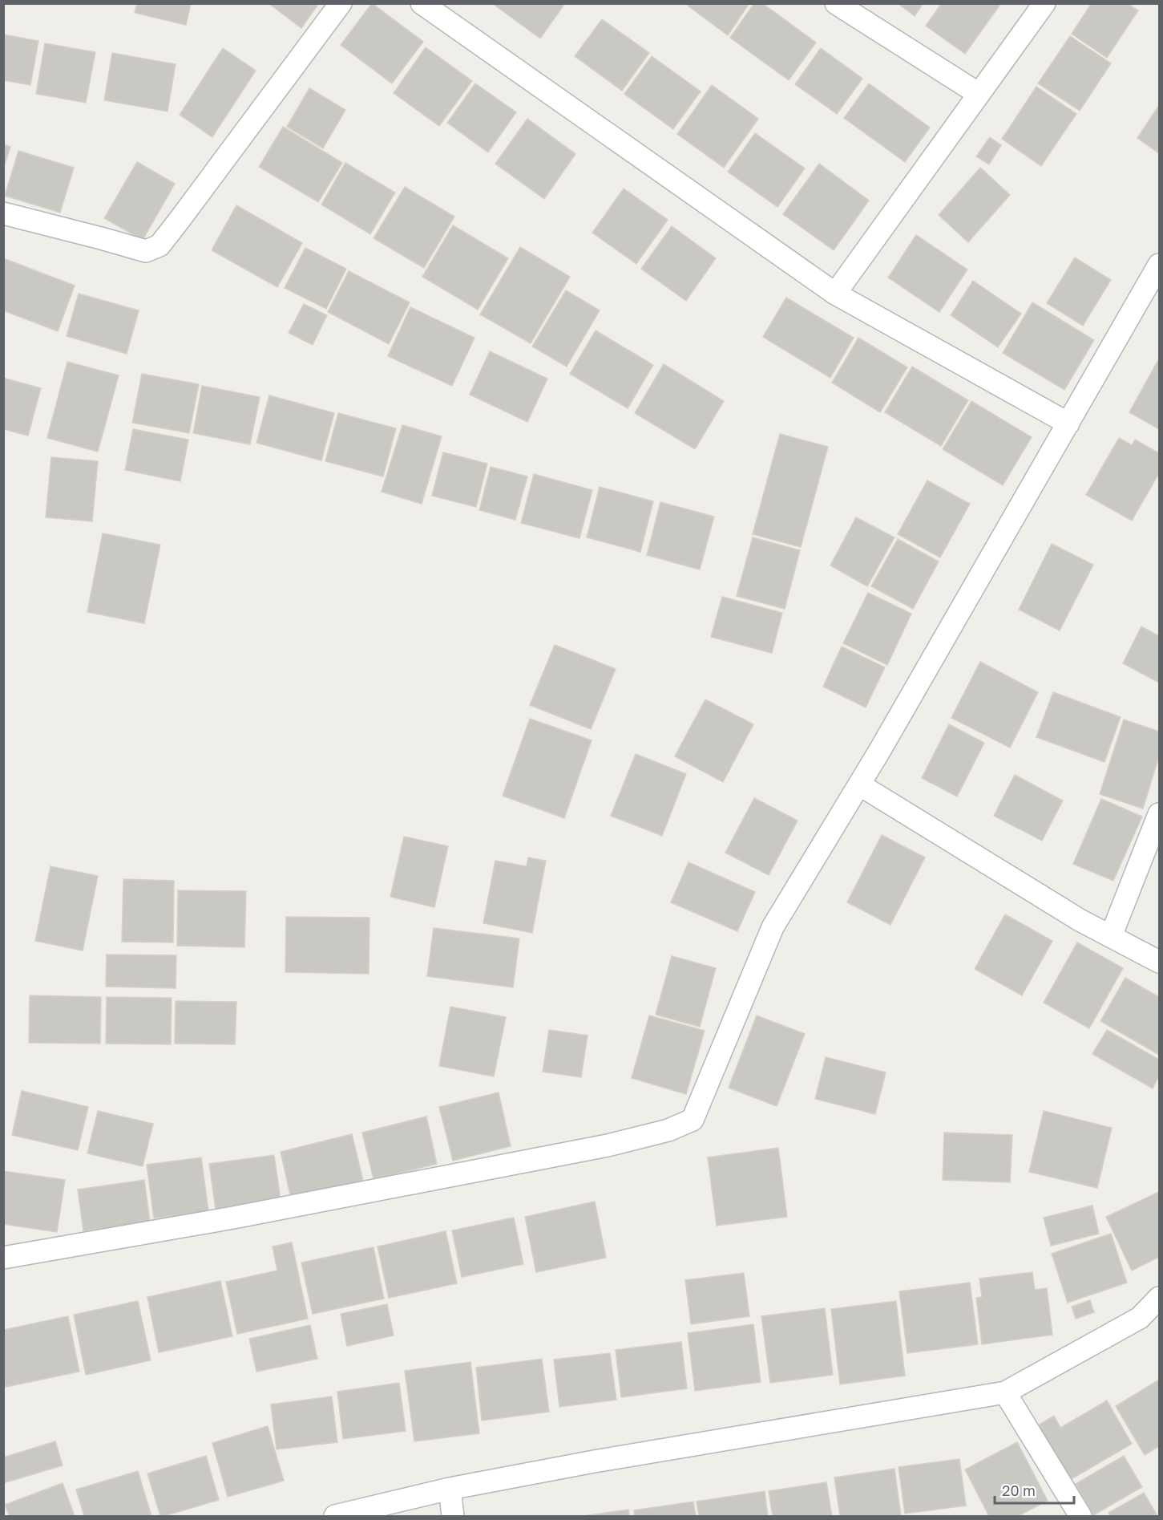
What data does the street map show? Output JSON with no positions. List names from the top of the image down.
{
  "scale_bar": "20 m"
}
